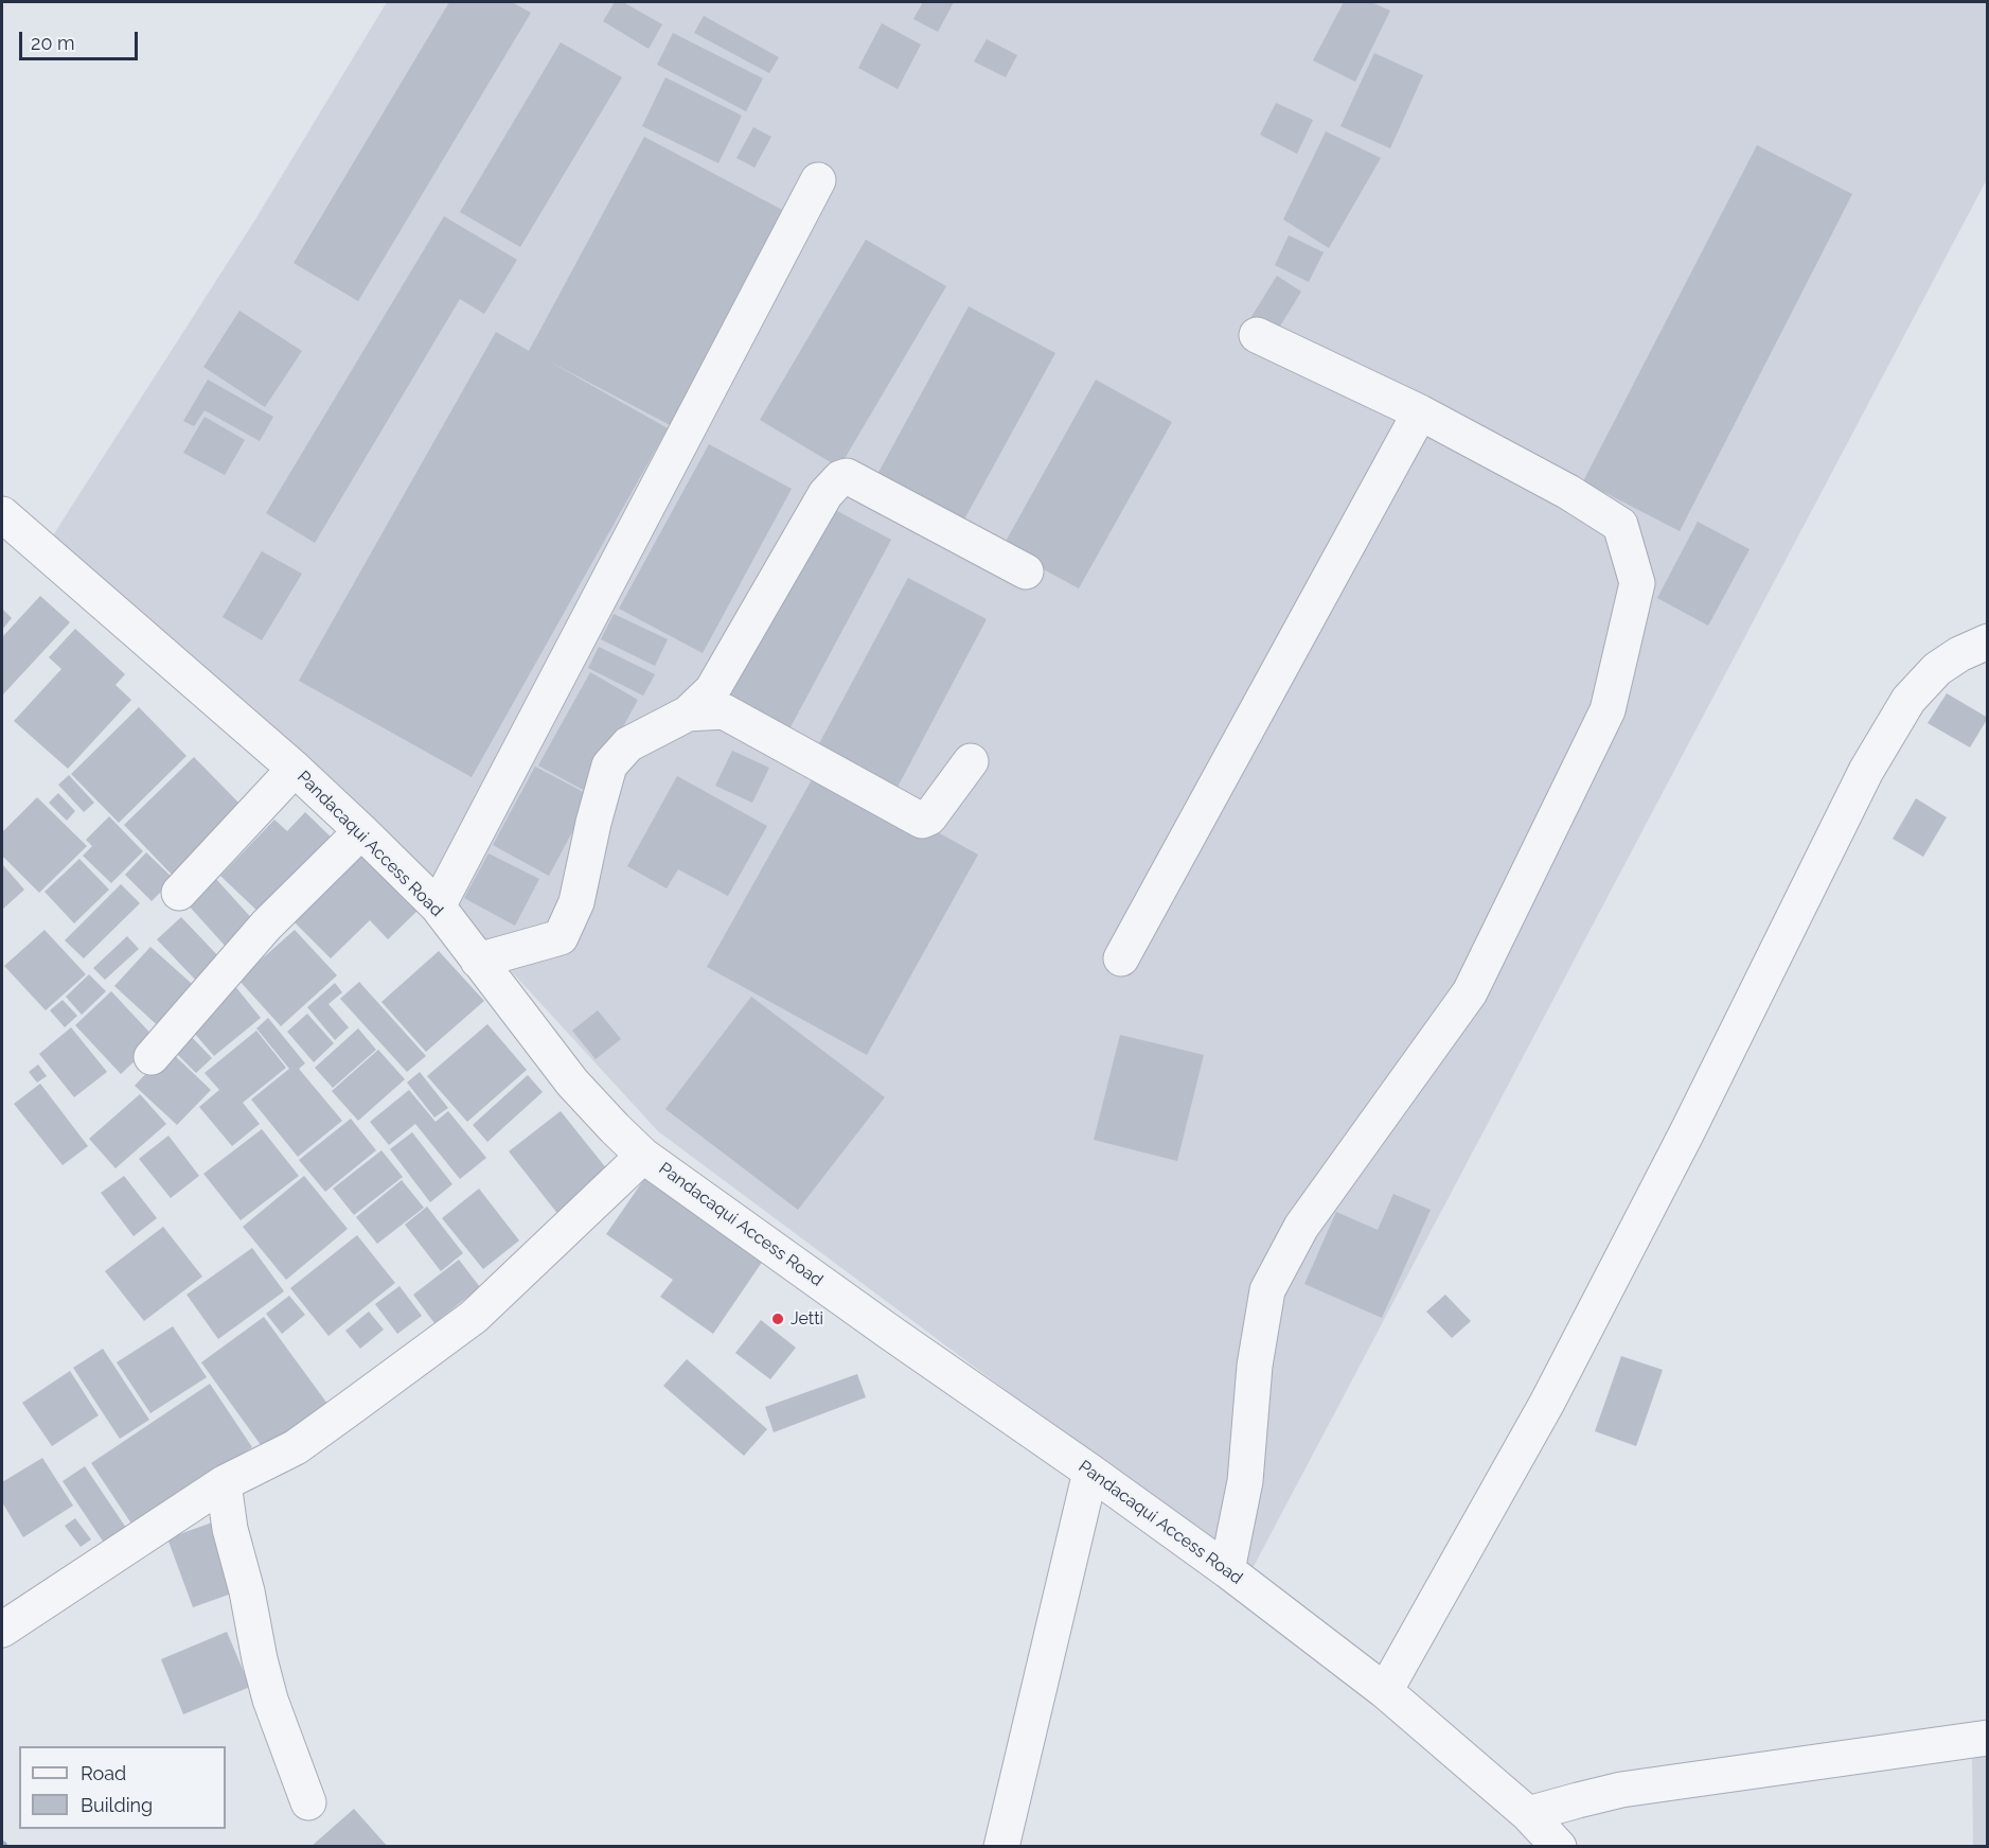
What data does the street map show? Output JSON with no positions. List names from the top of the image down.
{
  "streets": {
    "street": ["Pandacaqui Access Road"]
  },
  "places": ["Jetti"],
  "legend": ["Road", "Building"],
  "scale_bar": "20 m"
}
